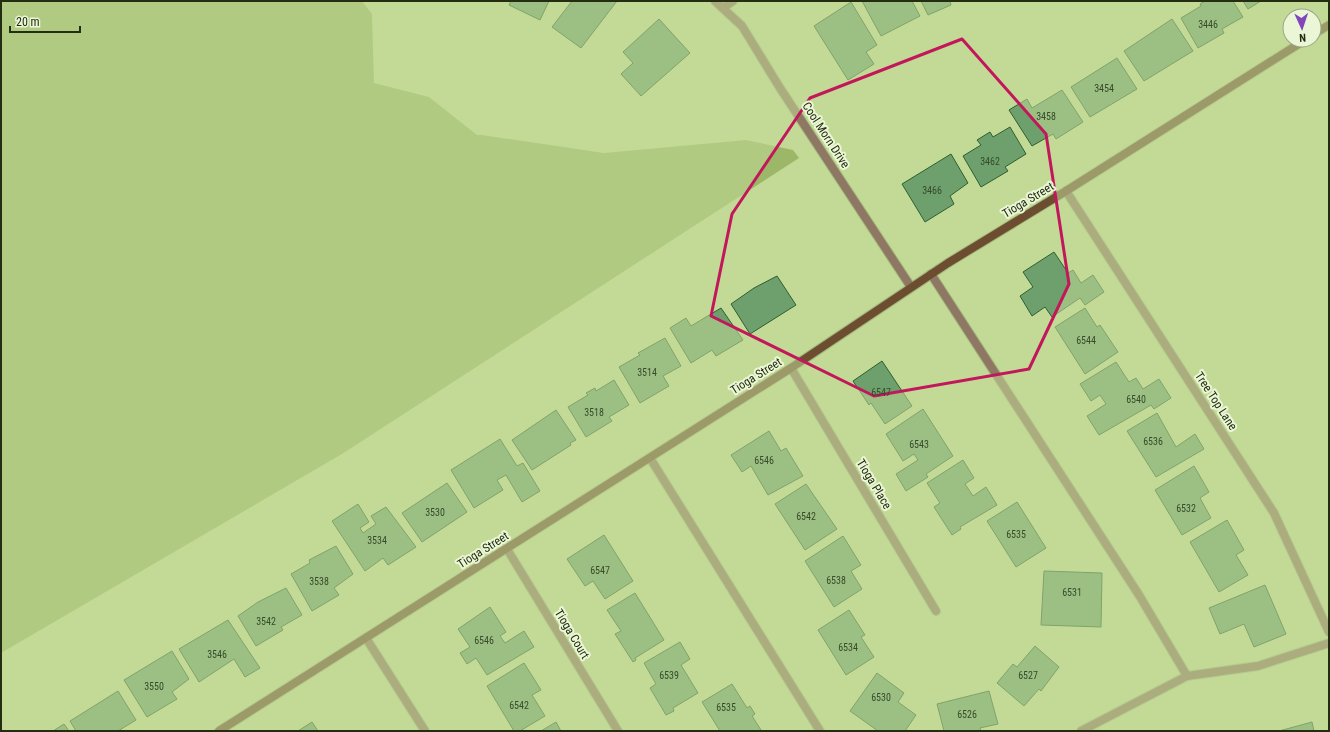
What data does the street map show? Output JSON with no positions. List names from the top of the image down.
{
  "streets": {
    "street": [
      "Cool Morn Drive",
      "Tioga Street",
      "Tree Top Lane",
      "Tioga Place",
      "Tioga Court"
    ]
  },
  "crossings": [
    ["Cool Morn Drive", "Tioga Street"],
    ["Tioga Street", "Tree Top Lane"],
    ["Tioga Street", "Tioga Place"],
    ["Tioga Street", "Tioga Court"]
  ],
  "house_numbers": [
    "3446",
    "3454",
    "3458",
    "3462",
    "3466",
    "6544",
    "3514",
    "6547",
    "6540",
    "3518",
    "6536",
    "6543",
    "6546",
    "6532",
    "3530",
    "6542",
    "6535",
    "3534",
    "6547",
    "6538",
    "3538",
    "6531",
    "3542",
    "6546",
    "6534",
    "3546",
    "6539",
    "6527",
    "3550",
    "6530",
    "6542",
    "6535",
    "6526"
  ],
  "scale_bar": "20 m",
  "north": "bottom"
}
